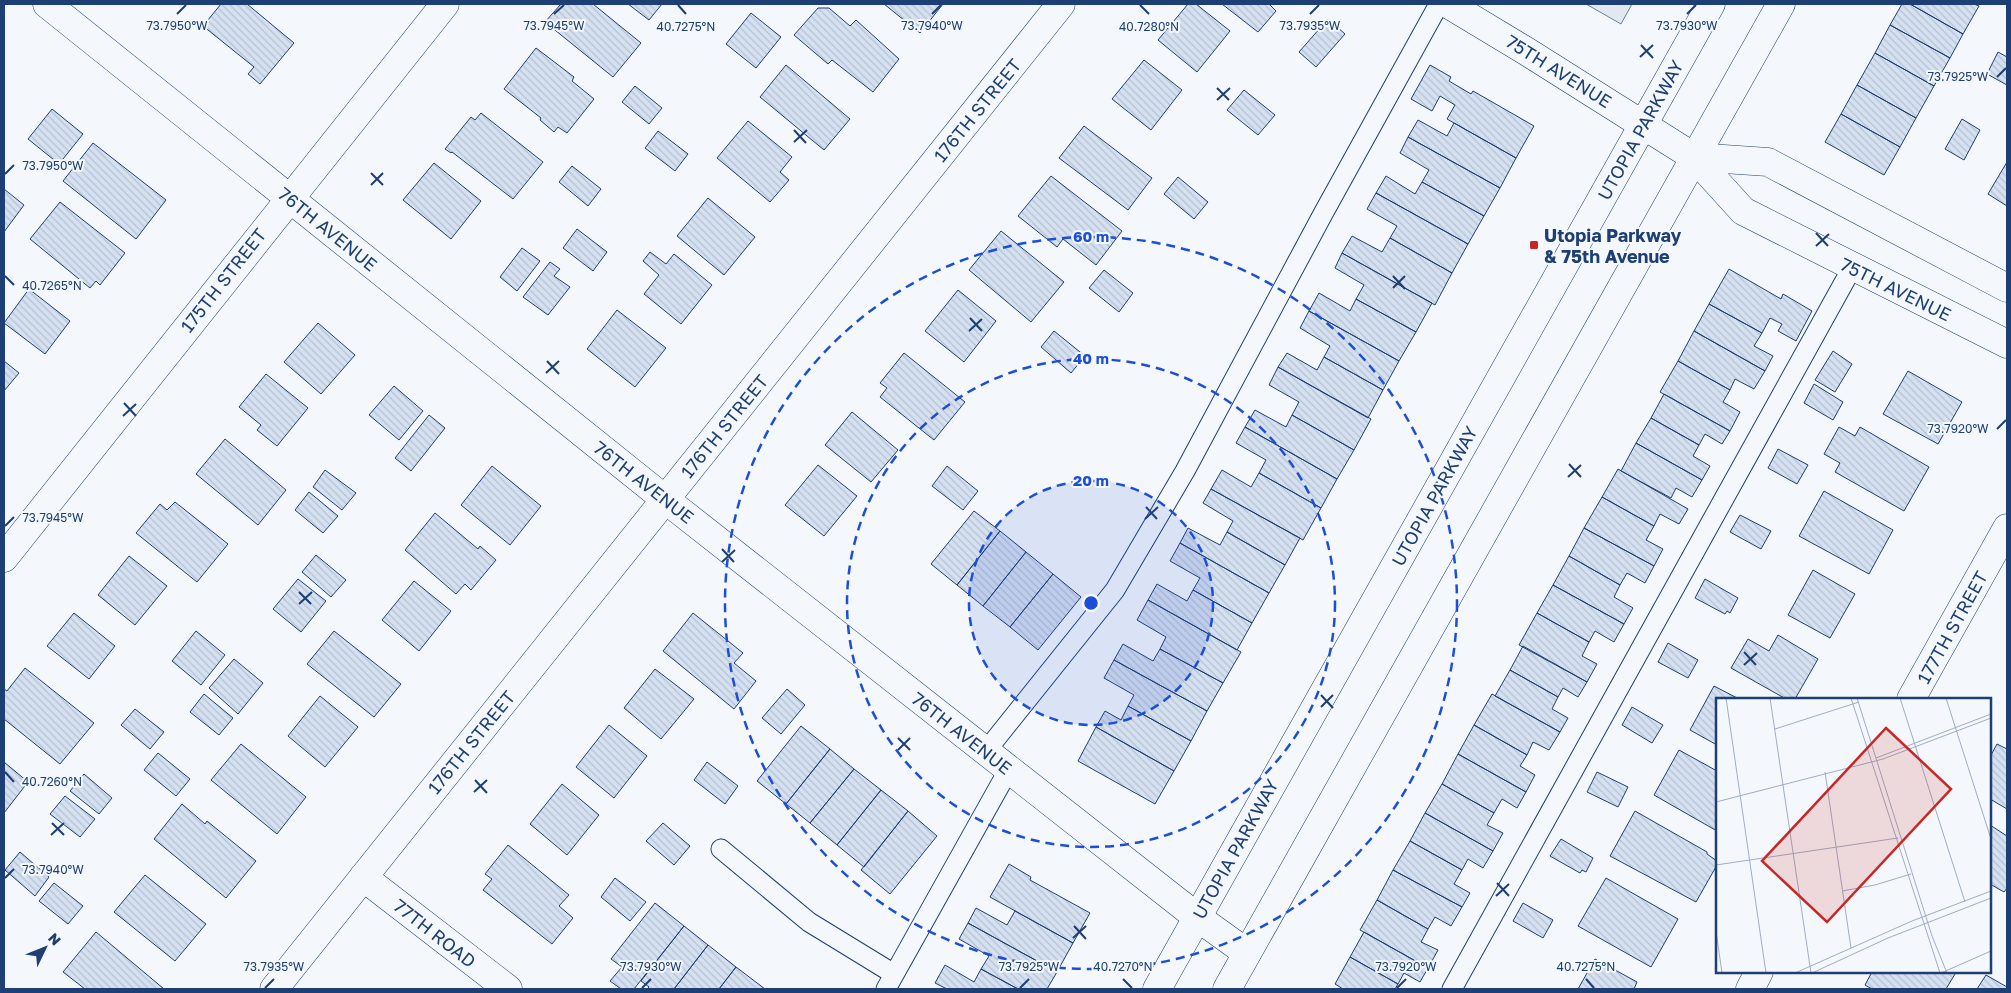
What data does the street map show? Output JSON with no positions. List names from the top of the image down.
{
  "streets": {
    "street": [
      "75TH AVENUE",
      "176TH STREET",
      "UTOPIA PARKWAY",
      "76TH AVENUE",
      "175TH STREET",
      "177TH STREET",
      "77TH ROAD"
    ]
  },
  "crossings": [
    ["75TH AVENUE", "UTOPIA PARKWAY"],
    ["176TH STREET", "76TH AVENUE"],
    ["176TH STREET", "77TH ROAD"],
    ["UTOPIA PARKWAY", "76TH AVENUE"],
    ["76TH AVENUE", "175TH STREET"]
  ],
  "places": {
    "transit": ["Utopia Parkway & 75th Avenue"]
  },
  "north": "top right",
  "coordinates": [
    "73.7940°W",
    "73.7950°W",
    "73.7945°W",
    "73.7935°W",
    "73.7930°W",
    "40.7275°N",
    "40.7280°N",
    "73.7925°W",
    "40.7265°N",
    "73.7920°W",
    "40.7260°N",
    "40.7270°N"
  ],
  "rings": ["60 m", "40 m", "20 m"]
}
